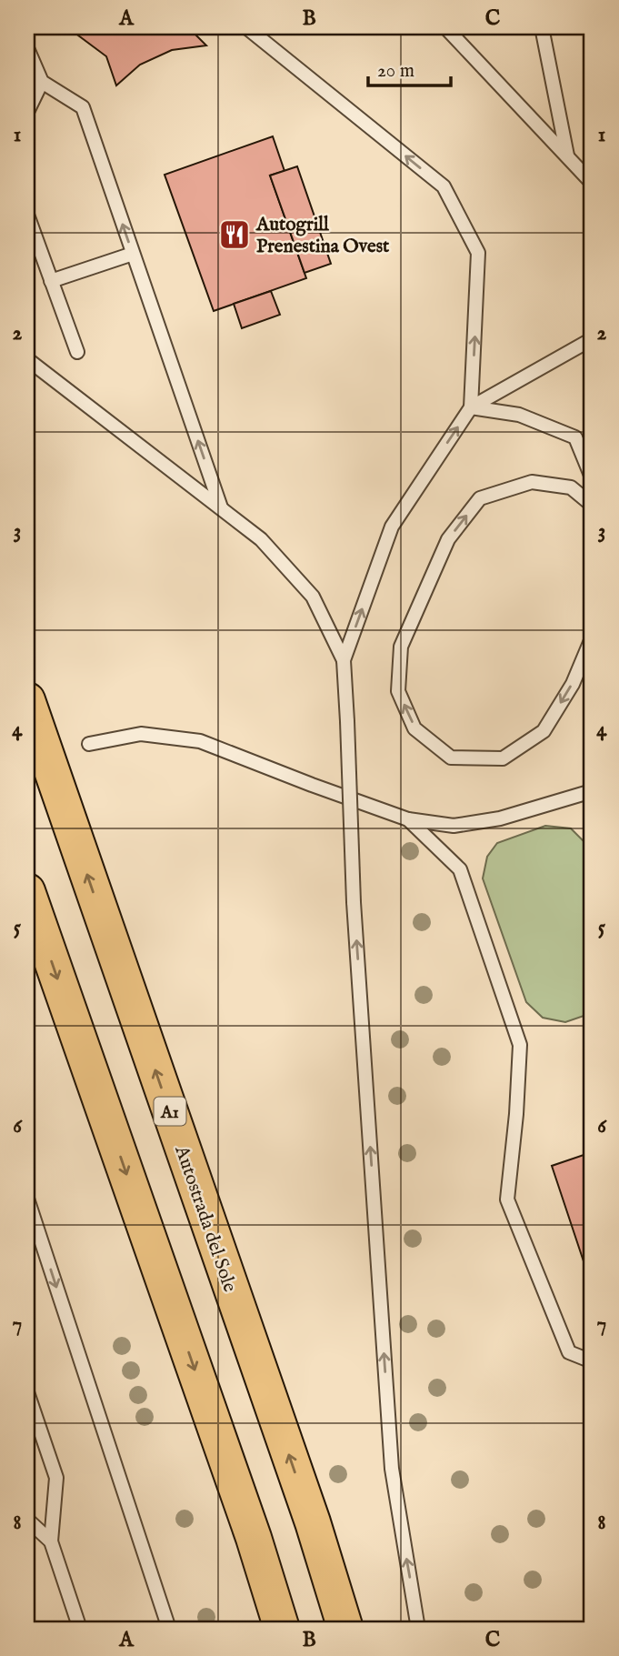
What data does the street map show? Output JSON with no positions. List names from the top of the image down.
{
  "streets": {
    "highway": ["A1", "Autostrada del Sole"]
  },
  "places": {
    "restaurant": ["Autogrill Prenestina Ovest"]
  },
  "scale_bar": "20 m",
  "grid": {
    "columns": ["A", "B", "C"],
    "rows": [
      "1",
      "2",
      "3",
      "4",
      "5",
      "6",
      "7",
      "8"
    ]
  }
}
